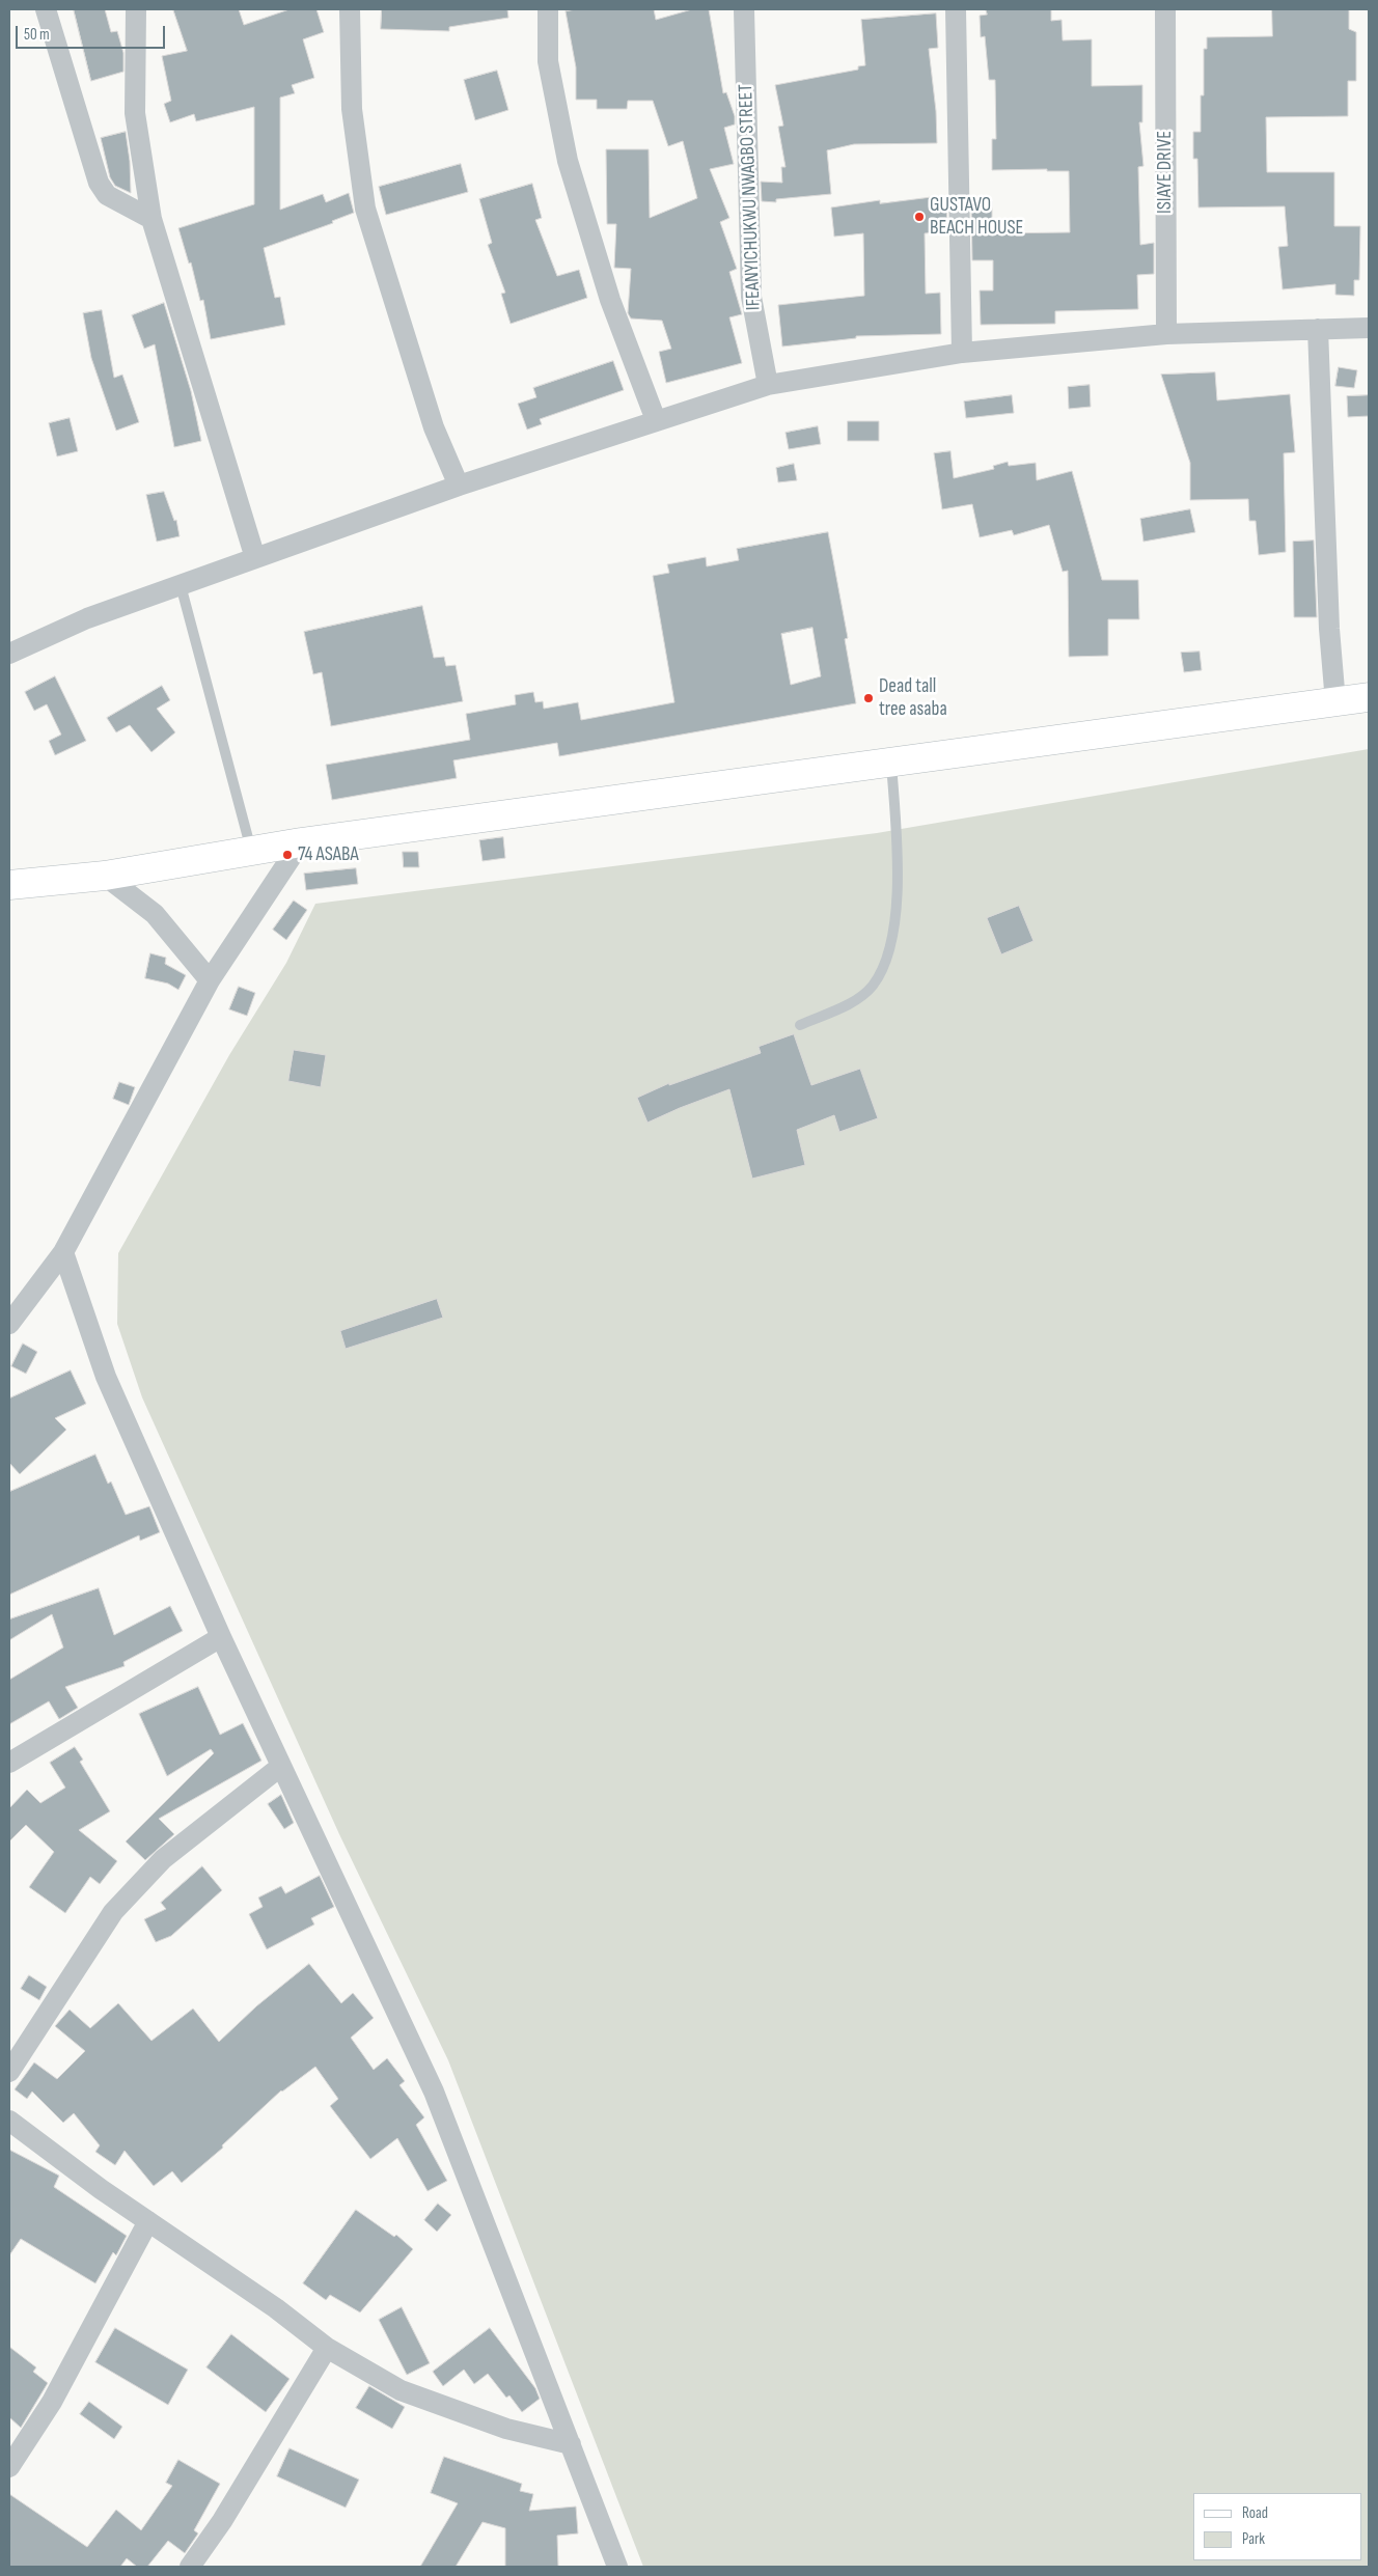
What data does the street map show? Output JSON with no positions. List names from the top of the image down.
{
  "streets": {
    "street": ["ISIAYE DRIVE", "IFEANYICHUKWU NWAGBO STREET"]
  },
  "places": ["GUSTAVO BEACH HOUSE", "Dead tall tree asaba", "74 ASABA"],
  "legend": ["Road", "Park"],
  "scale_bar": "50 m"
}
